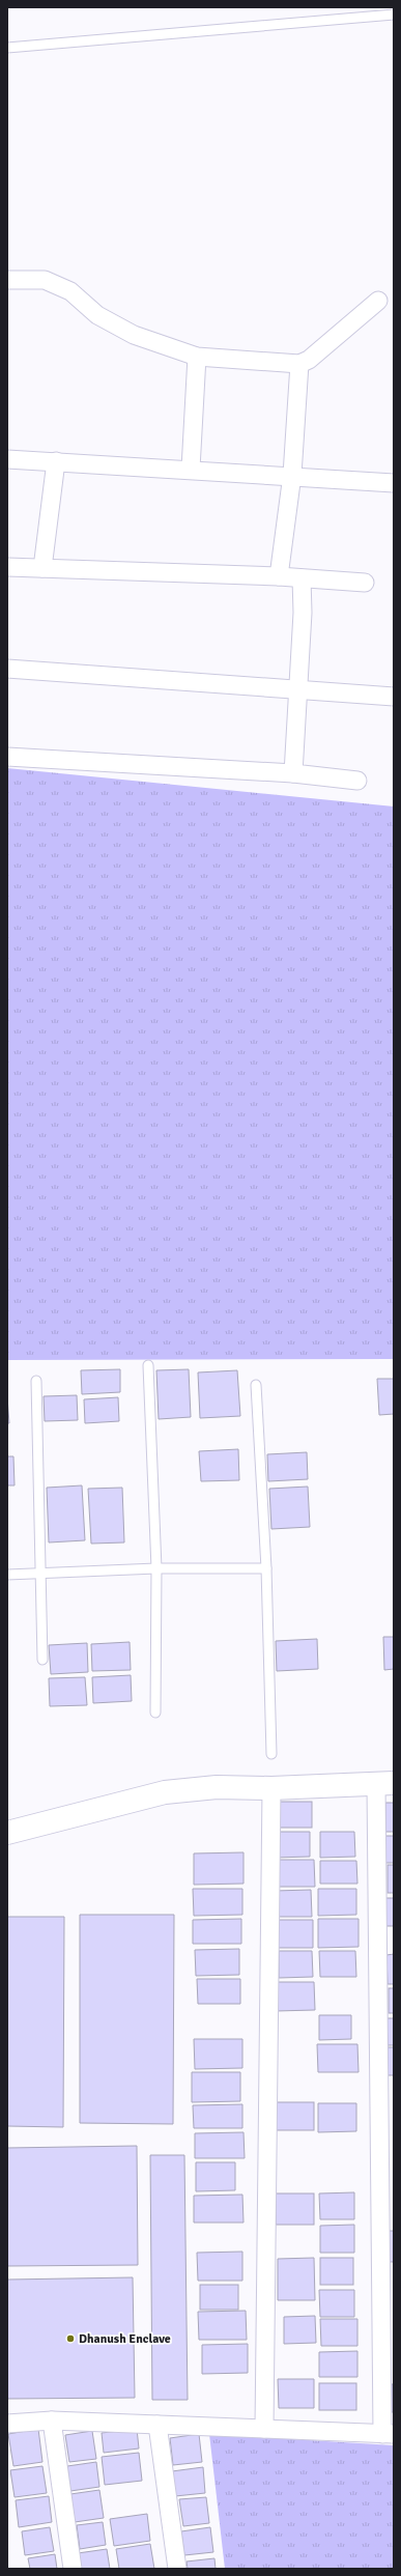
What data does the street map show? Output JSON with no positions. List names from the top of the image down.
{
  "places": ["Dhanush Enclave"]
}
